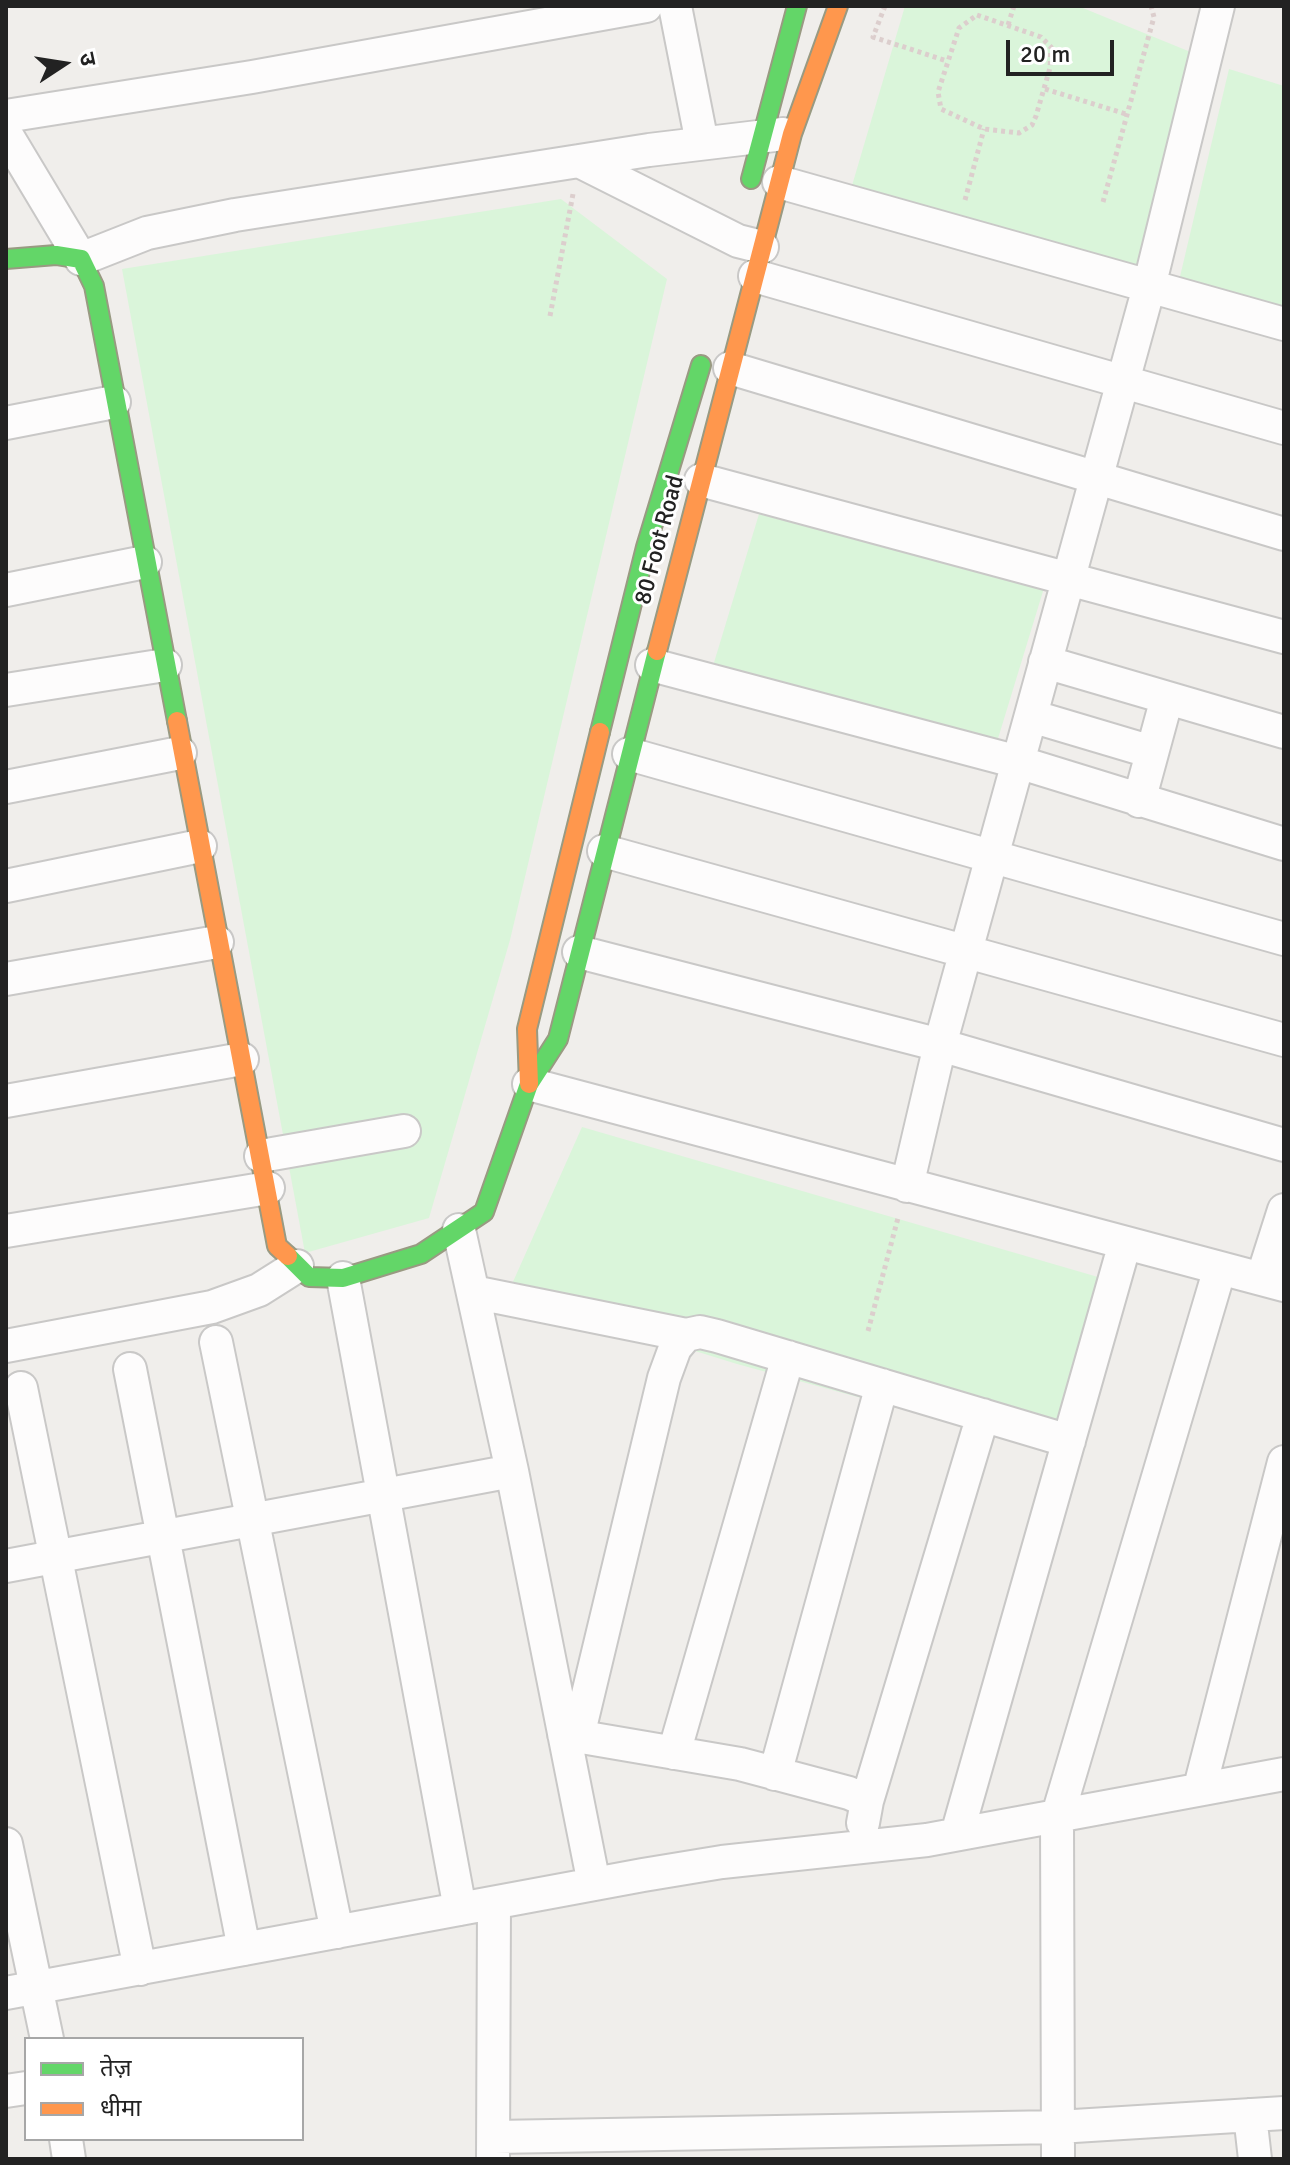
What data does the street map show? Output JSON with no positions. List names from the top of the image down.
{
  "streets": {
    "street": ["80 Foot Road"]
  },
  "legend": ["तेज़", "धीमा"],
  "scale_bar": "20 m",
  "north": "right"
}
